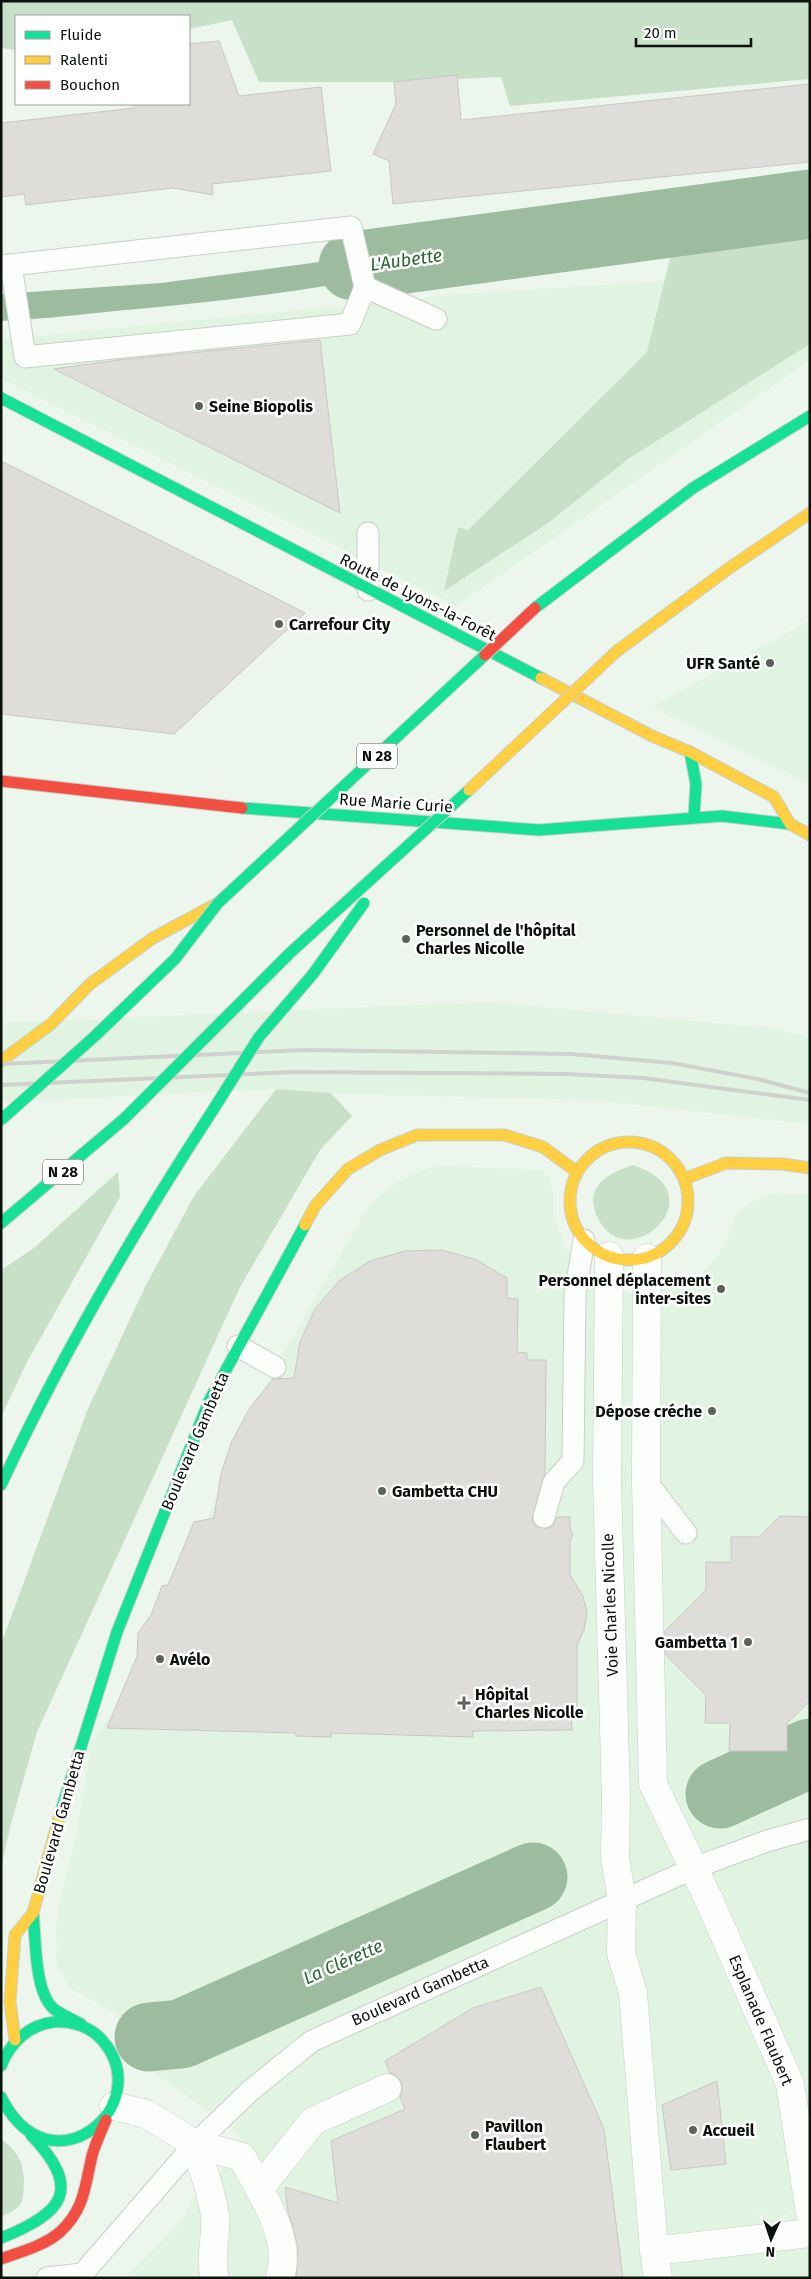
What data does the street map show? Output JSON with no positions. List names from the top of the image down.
{
  "streets": {
    "main road": [
      "Route de Lyons-la-Forêt",
      "N 28",
      "Rue Marie Curie",
      "Boulevard Gambetta"
    ],
    "street": ["Voie Charles Nicolle", "Esplanade Flaubert"]
  },
  "crossings": [
    ["Route de Lyons-la-Forêt", "Rue Marie Curie"],
    ["Boulevard Gambetta", "Voie Charles Nicolle"],
    ["Boulevard Gambetta", "Esplanade Flaubert"]
  ],
  "water": ["L'Aubette", "La Clérette"],
  "places": {
    "other": [
      "Seine Biopolis",
      "Carrefour City",
      "UFR Santé",
      "Personnel de l'hôpital Charles Nicolle",
      "Personnel déplacement inter-sites",
      "Dépose créche",
      "Gambetta CHU",
      "Gambetta 1",
      "Avélo",
      "Accueil",
      "Pavillon Flaubert"
    ],
    "health": ["Hôpital Charles Nicolle"]
  },
  "legend": ["Fluide", "Ralenti", "Bouchon"],
  "scale_bar": "20 m",
  "north": "bottom"
}
